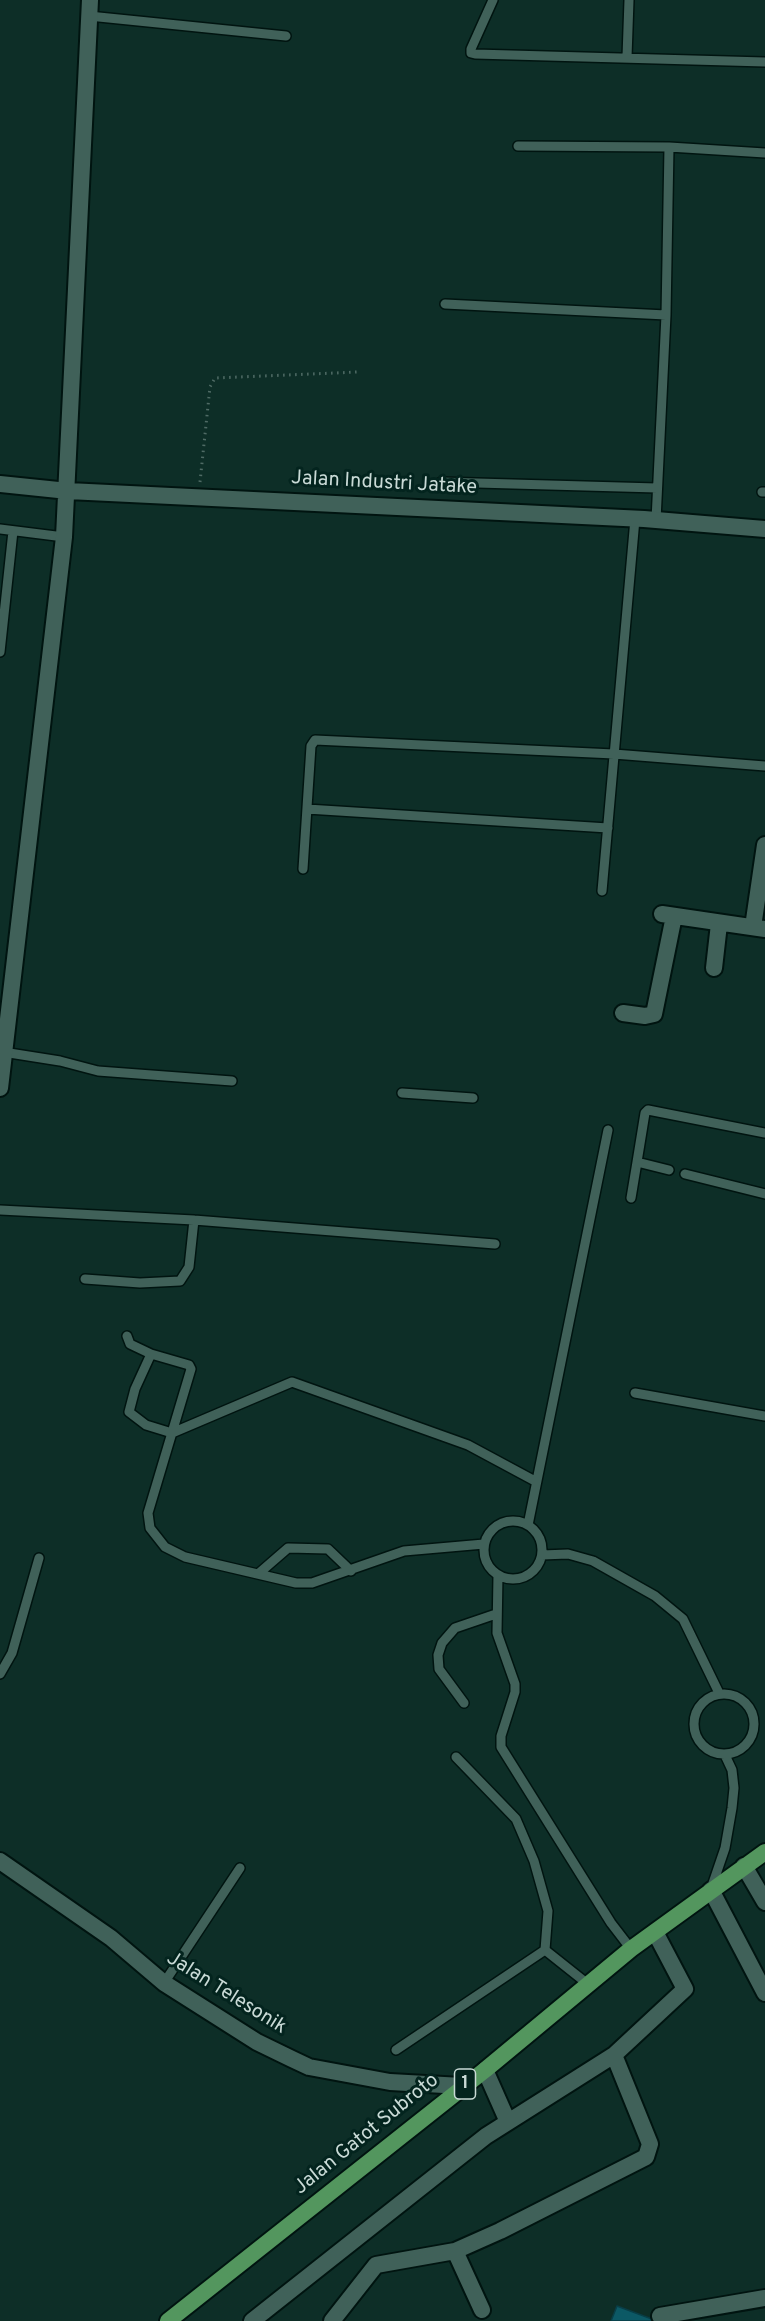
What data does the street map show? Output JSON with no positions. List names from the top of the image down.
{
  "streets": {
    "highway": ["1", "Jalan Gatot Subroto"],
    "street": ["Jalan Industri Jatake", "Jalan Telesonik"]
  },
  "crossings": [
    ["Jalan Telesonik", "Jalan Gatot Subroto"]
  ]
}
